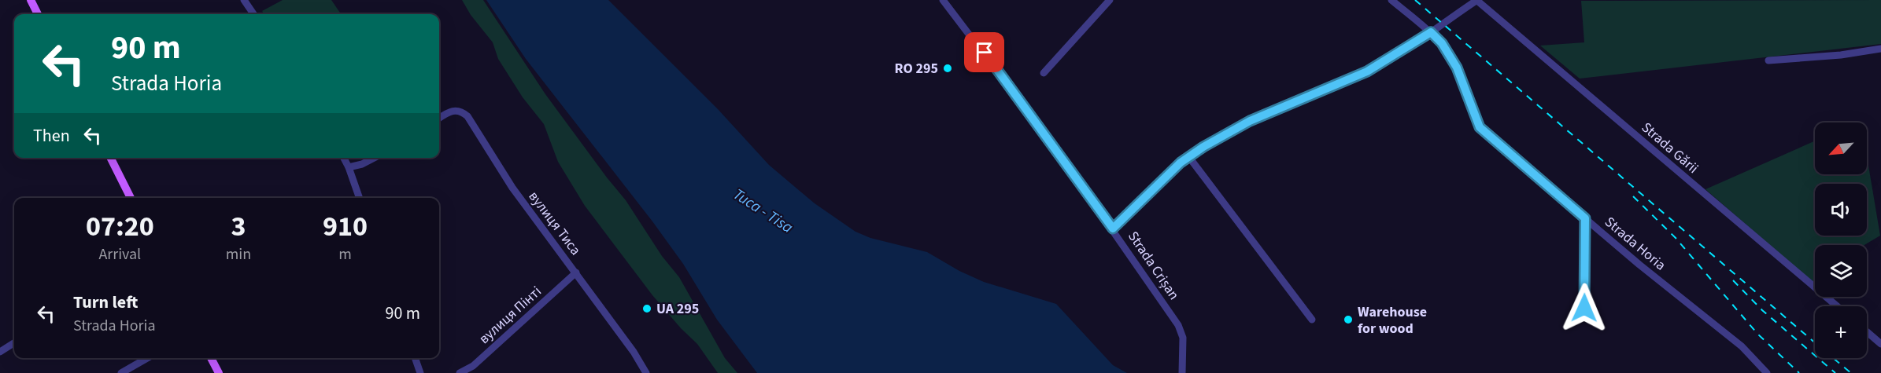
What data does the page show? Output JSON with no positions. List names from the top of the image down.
{
  "streets": {
    "street": [
      "Strada Gării",
      "вулиця Тиса",
      "Strada Horia",
      "Strada Crișan",
      "вулиця Пінті"
    ]
  },
  "crossings": [
    ["вулиця Тиса", "вулиця Пінті"]
  ],
  "water": ["Тиса - Tisa"],
  "places": ["RO 295", "UA 295", "Warehouse for wood"],
  "north": "bottom left",
  "page": {
    "turn": ["90 m", "Strada Horia"],
    "then": "Then",
    "map_buttons": "+",
    "eta": [
      "07:20",
      "Arrival",
      "3",
      "min",
      "910",
      "m"
    ],
    "list": [
      {
        "name": "Turn left",
        "note": "Strada Horia",
        "value": "90 m"
      }
    ]
  }
}
